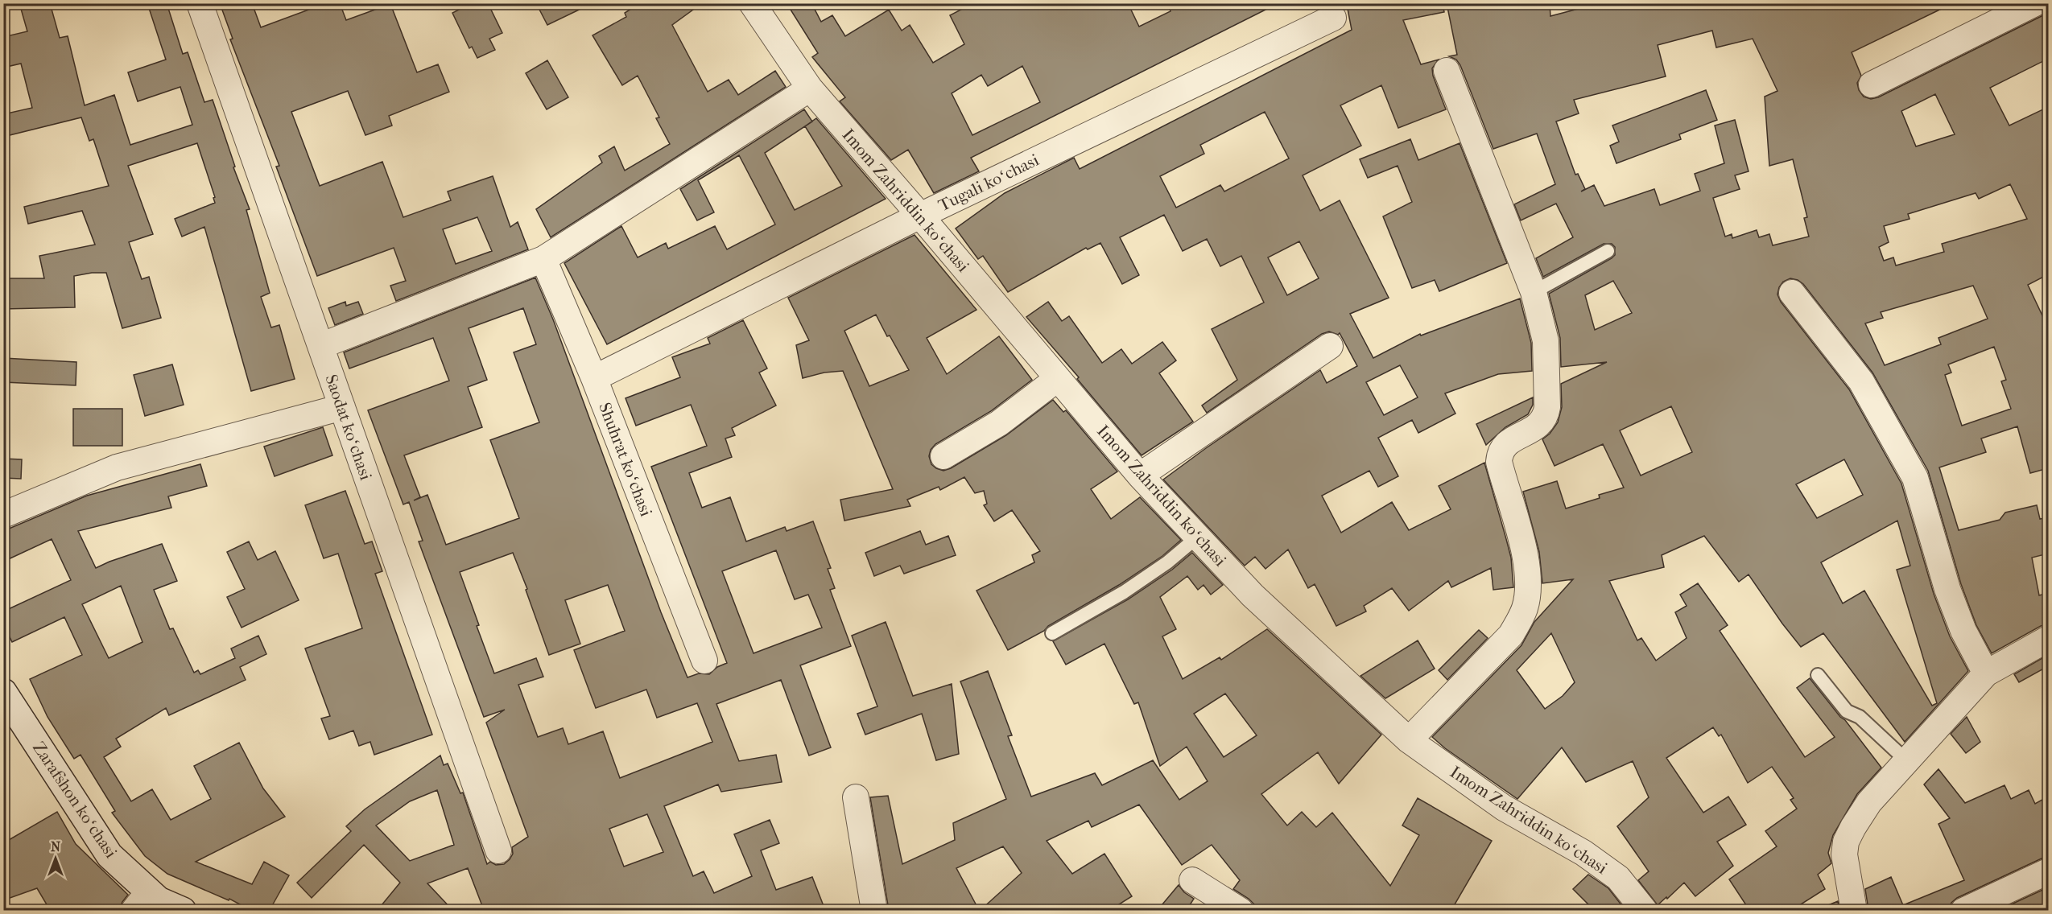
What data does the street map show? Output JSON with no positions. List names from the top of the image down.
{
  "streets": {
    "main road": ["Zarafshon koʻchasi"],
    "street": [
      "Tugali koʻchasi",
      "Imom Zahriddin koʻchasi",
      "Saodat koʻchasi",
      "Shuhrat koʻchasi"
    ]
  },
  "crossings": [
    ["Tugali koʻchasi", "Imom Zahriddin koʻchasi"],
    ["Tugali koʻchasi", "Shuhrat koʻchasi"]
  ],
  "north": "top"
}
